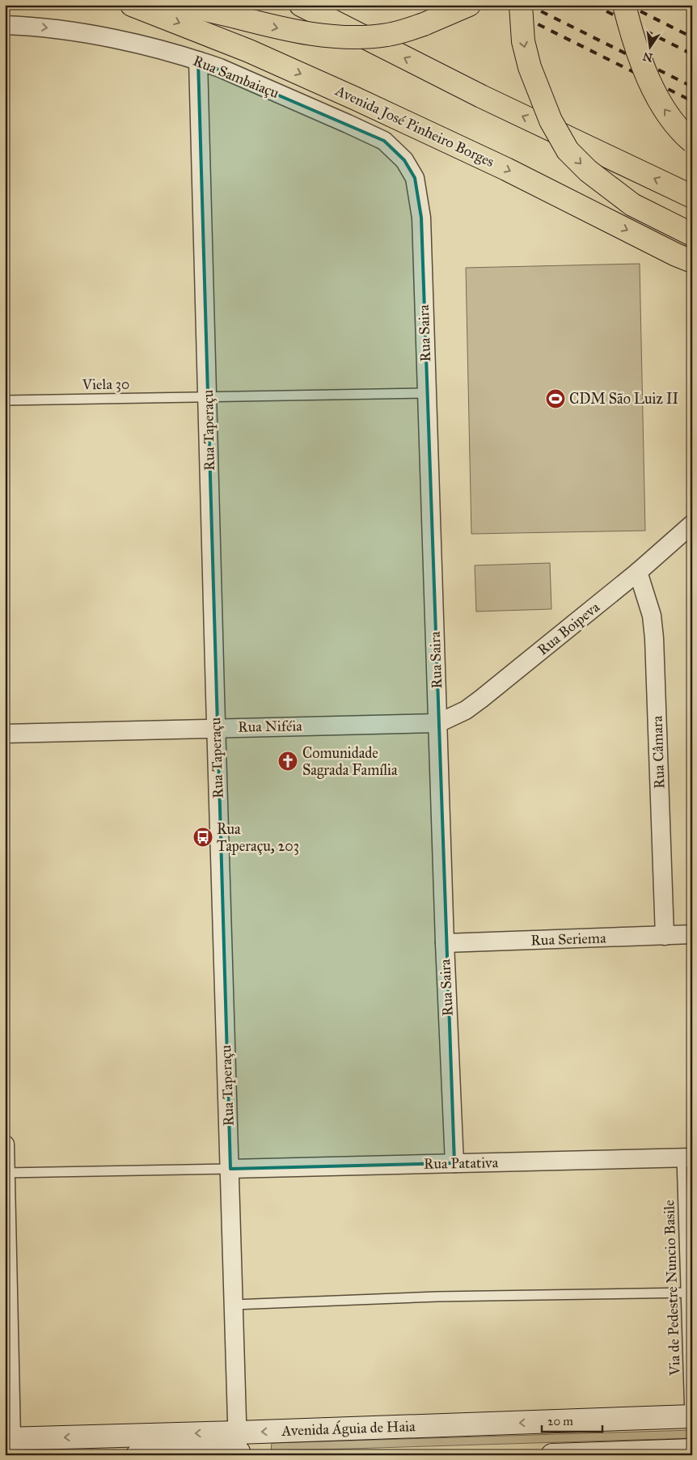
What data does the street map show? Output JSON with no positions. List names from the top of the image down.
{
  "streets": {
    "main road": ["Avenida José Pinheiro Borges", "Avenida Águia de Haia"],
    "street": [
      "Rua Sambaiaçu",
      "Rua Saira",
      "Rua Taperaçu",
      "Rua Boipeva",
      "Rua Niféia",
      "Rua Câmara",
      "Rua Seriema",
      "Rua Patativa"
    ],
    "lane": ["Viela 30", "Via de Pedestre Nuncio Basile"]
  },
  "crossings": [
    ["Rua Sambaiaçu", "Rua Saira"],
    ["Rua Sambaiaçu", "Rua Taperaçu"],
    ["Rua Saira", "Viela 30"],
    ["Rua Saira", "Rua Boipeva"],
    ["Rua Saira", "Rua Niféia"],
    ["Rua Saira", "Rua Seriema"],
    ["Rua Saira", "Rua Patativa"],
    ["Viela 30", "Rua Taperaçu"],
    ["Rua Taperaçu", "Rua Niféia"],
    ["Rua Taperaçu", "Rua Patativa"],
    ["Rua Taperaçu", "Avenida Águia de Haia"],
    ["Rua Boipeva", "Rua Niféia"],
    ["Rua Boipeva", "Rua Câmara"],
    ["Rua Câmara", "Rua Seriema"],
    ["Rua Patativa", "Via de Pedestre Nuncio Basile"],
    ["Via de Pedestre Nuncio Basile", "Avenida Águia de Haia"]
  ],
  "one_way": ["Rua Sambaiaçu"],
  "places": {
    "sports": ["CDM São Luiz II"],
    "church": ["Comunidade Sagrada Família"],
    "bus stop": ["Rua Taperaçu, 203"]
  },
  "scale_bar": "20 m",
  "north": "bottom"
}
